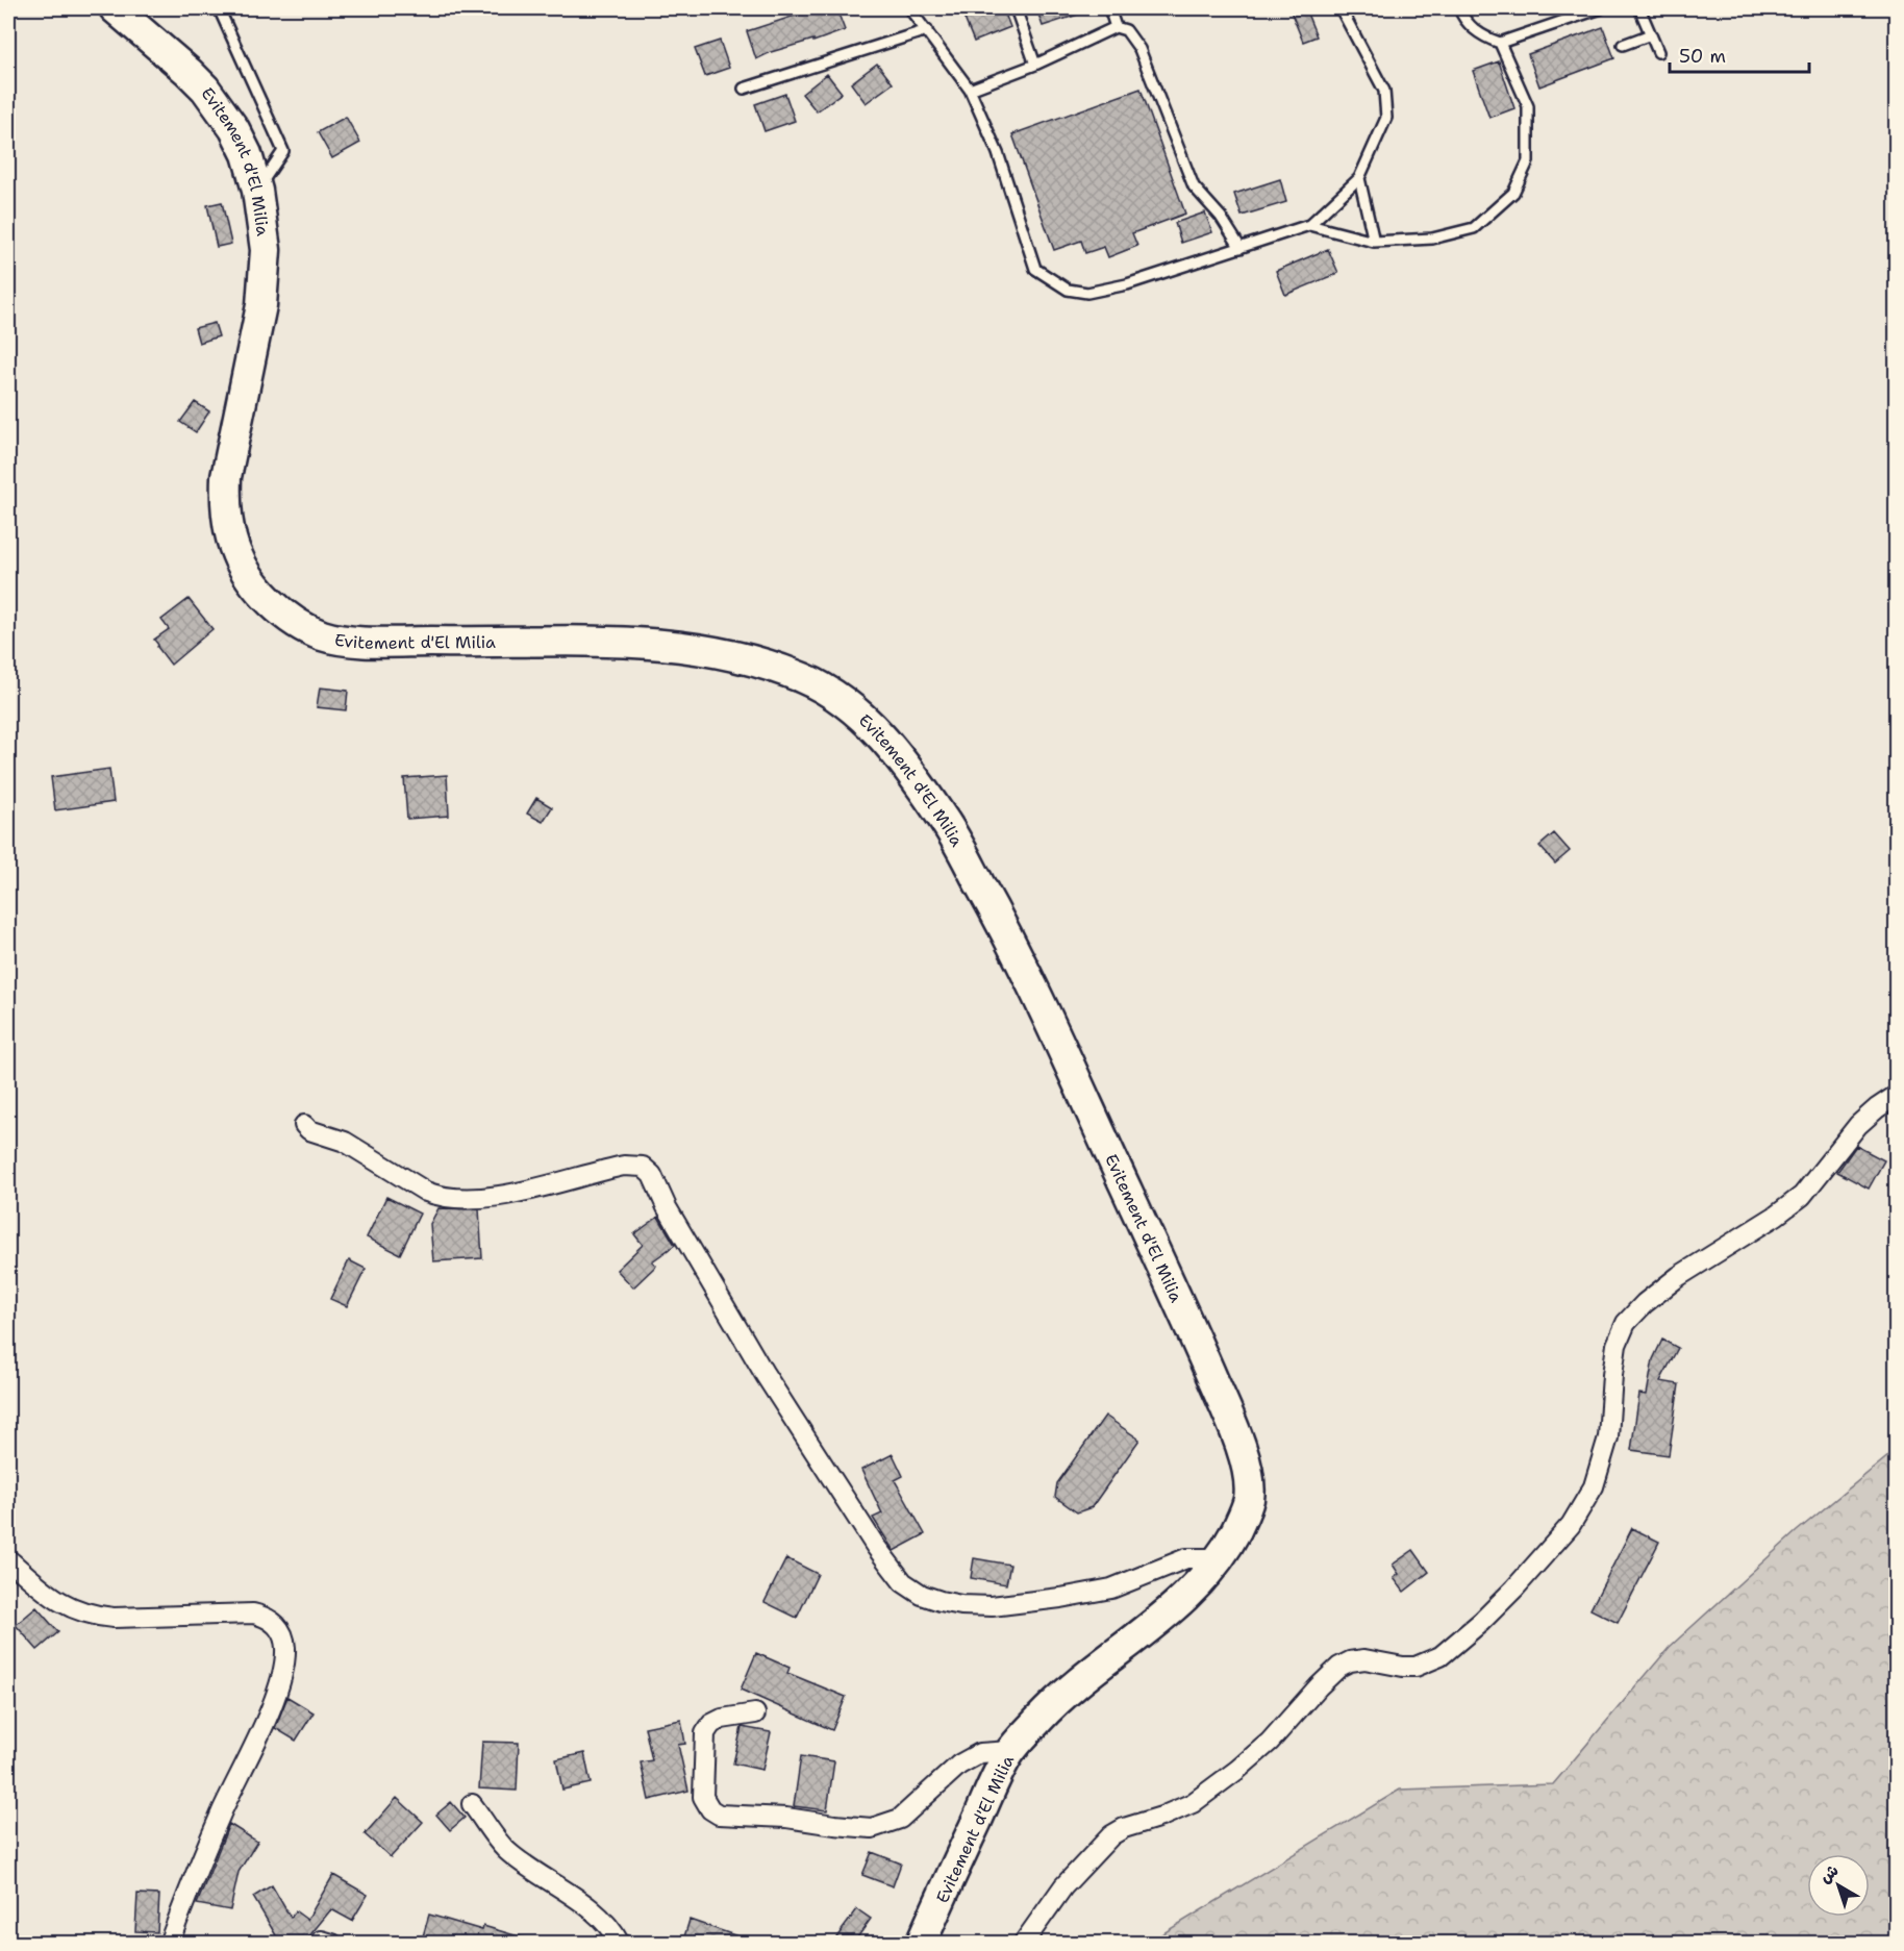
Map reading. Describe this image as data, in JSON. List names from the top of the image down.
{
  "streets": {
    "main road": ["Evitement d'El Milia"]
  },
  "scale_bar": "50 m",
  "north": "top left"
}
